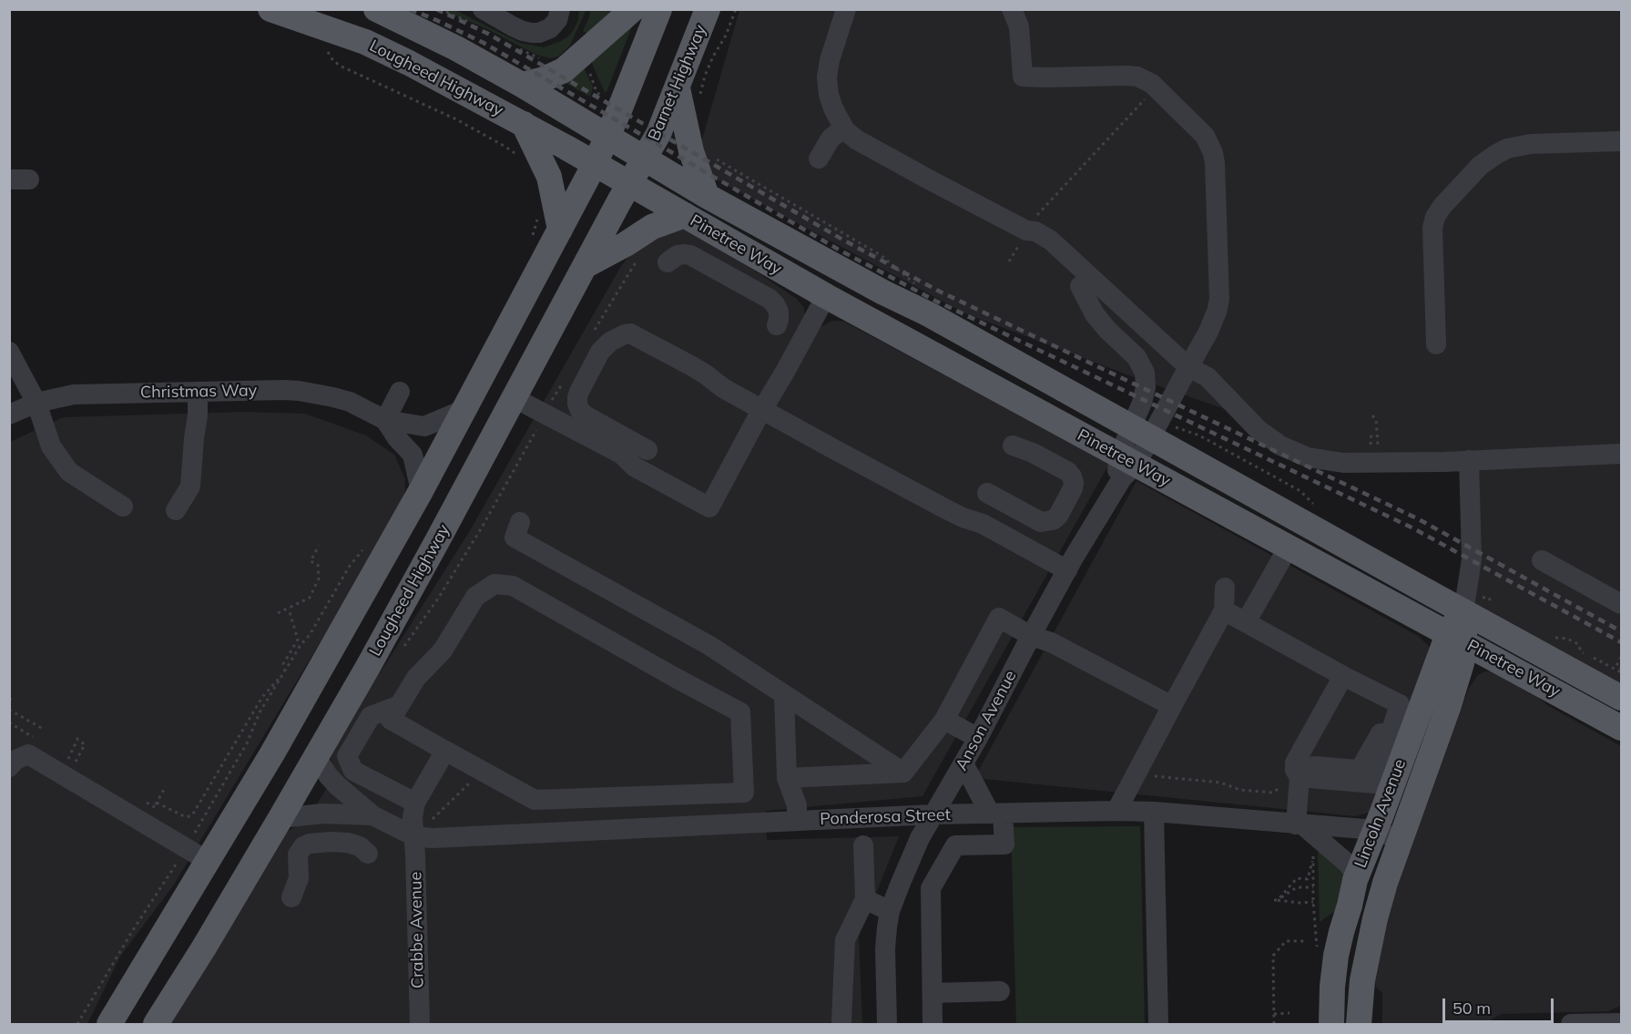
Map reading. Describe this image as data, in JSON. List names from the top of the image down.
{
  "streets": {
    "main road": [
      "Lougheed Highway",
      "Barnet Highway",
      "Pinetree Way",
      "Lincoln Avenue"
    ],
    "street": [
      "Christmas Way",
      "Anson Avenue",
      "Ponderosa Street",
      "Crabbe Avenue"
    ]
  },
  "crossings": [
    ["Lougheed Highway", "Barnet Highway"],
    ["Lougheed Highway", "Pinetree Way"],
    ["Lougheed Highway", "Ponderosa Street"],
    ["Barnet Highway", "Pinetree Way"],
    ["Pinetree Way", "Anson Avenue"],
    ["Pinetree Way", "Lincoln Avenue"],
    ["Anson Avenue", "Ponderosa Street"],
    ["Lincoln Avenue", "Ponderosa Street"],
    ["Ponderosa Street", "Crabbe Avenue"]
  ],
  "scale_bar": "50 m"
}
